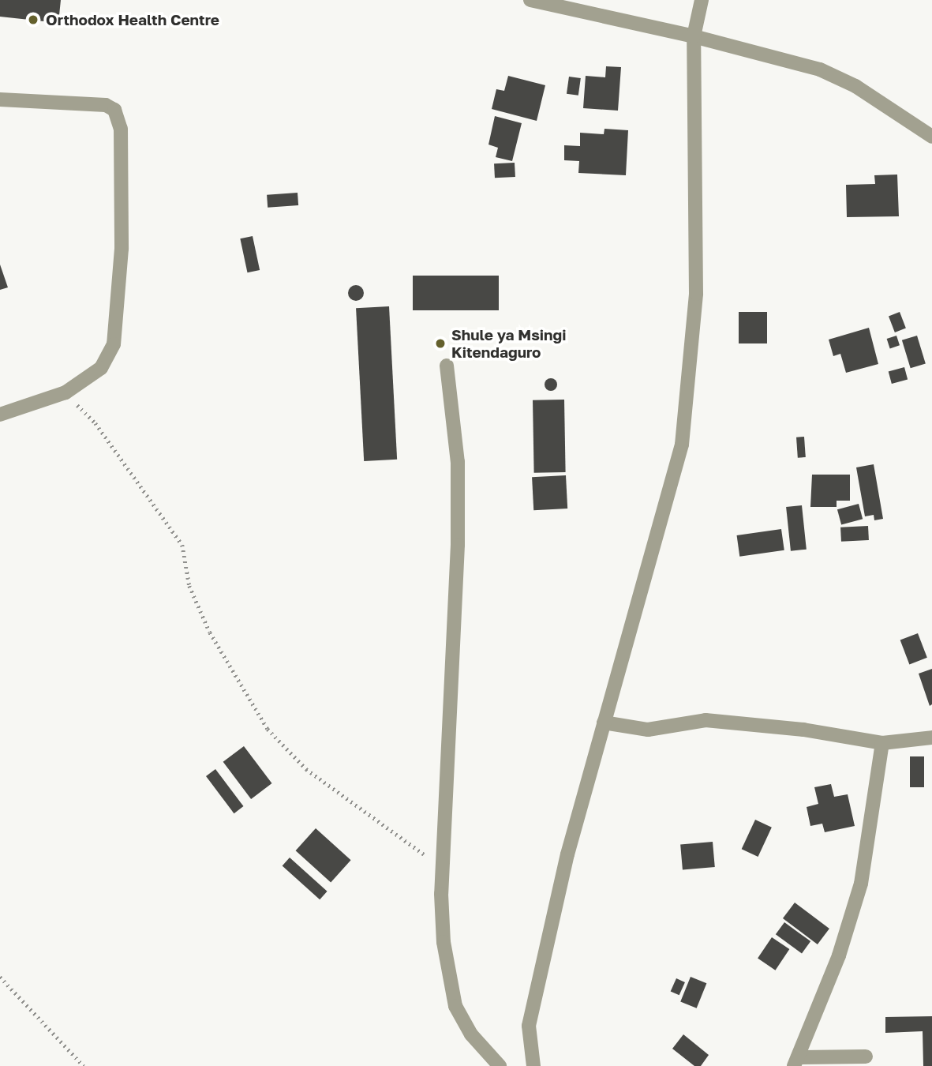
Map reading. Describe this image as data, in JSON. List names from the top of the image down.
{
  "places": ["Orthodox Health Centre", "Shule ya Msingi Kitendaguro"]
}
